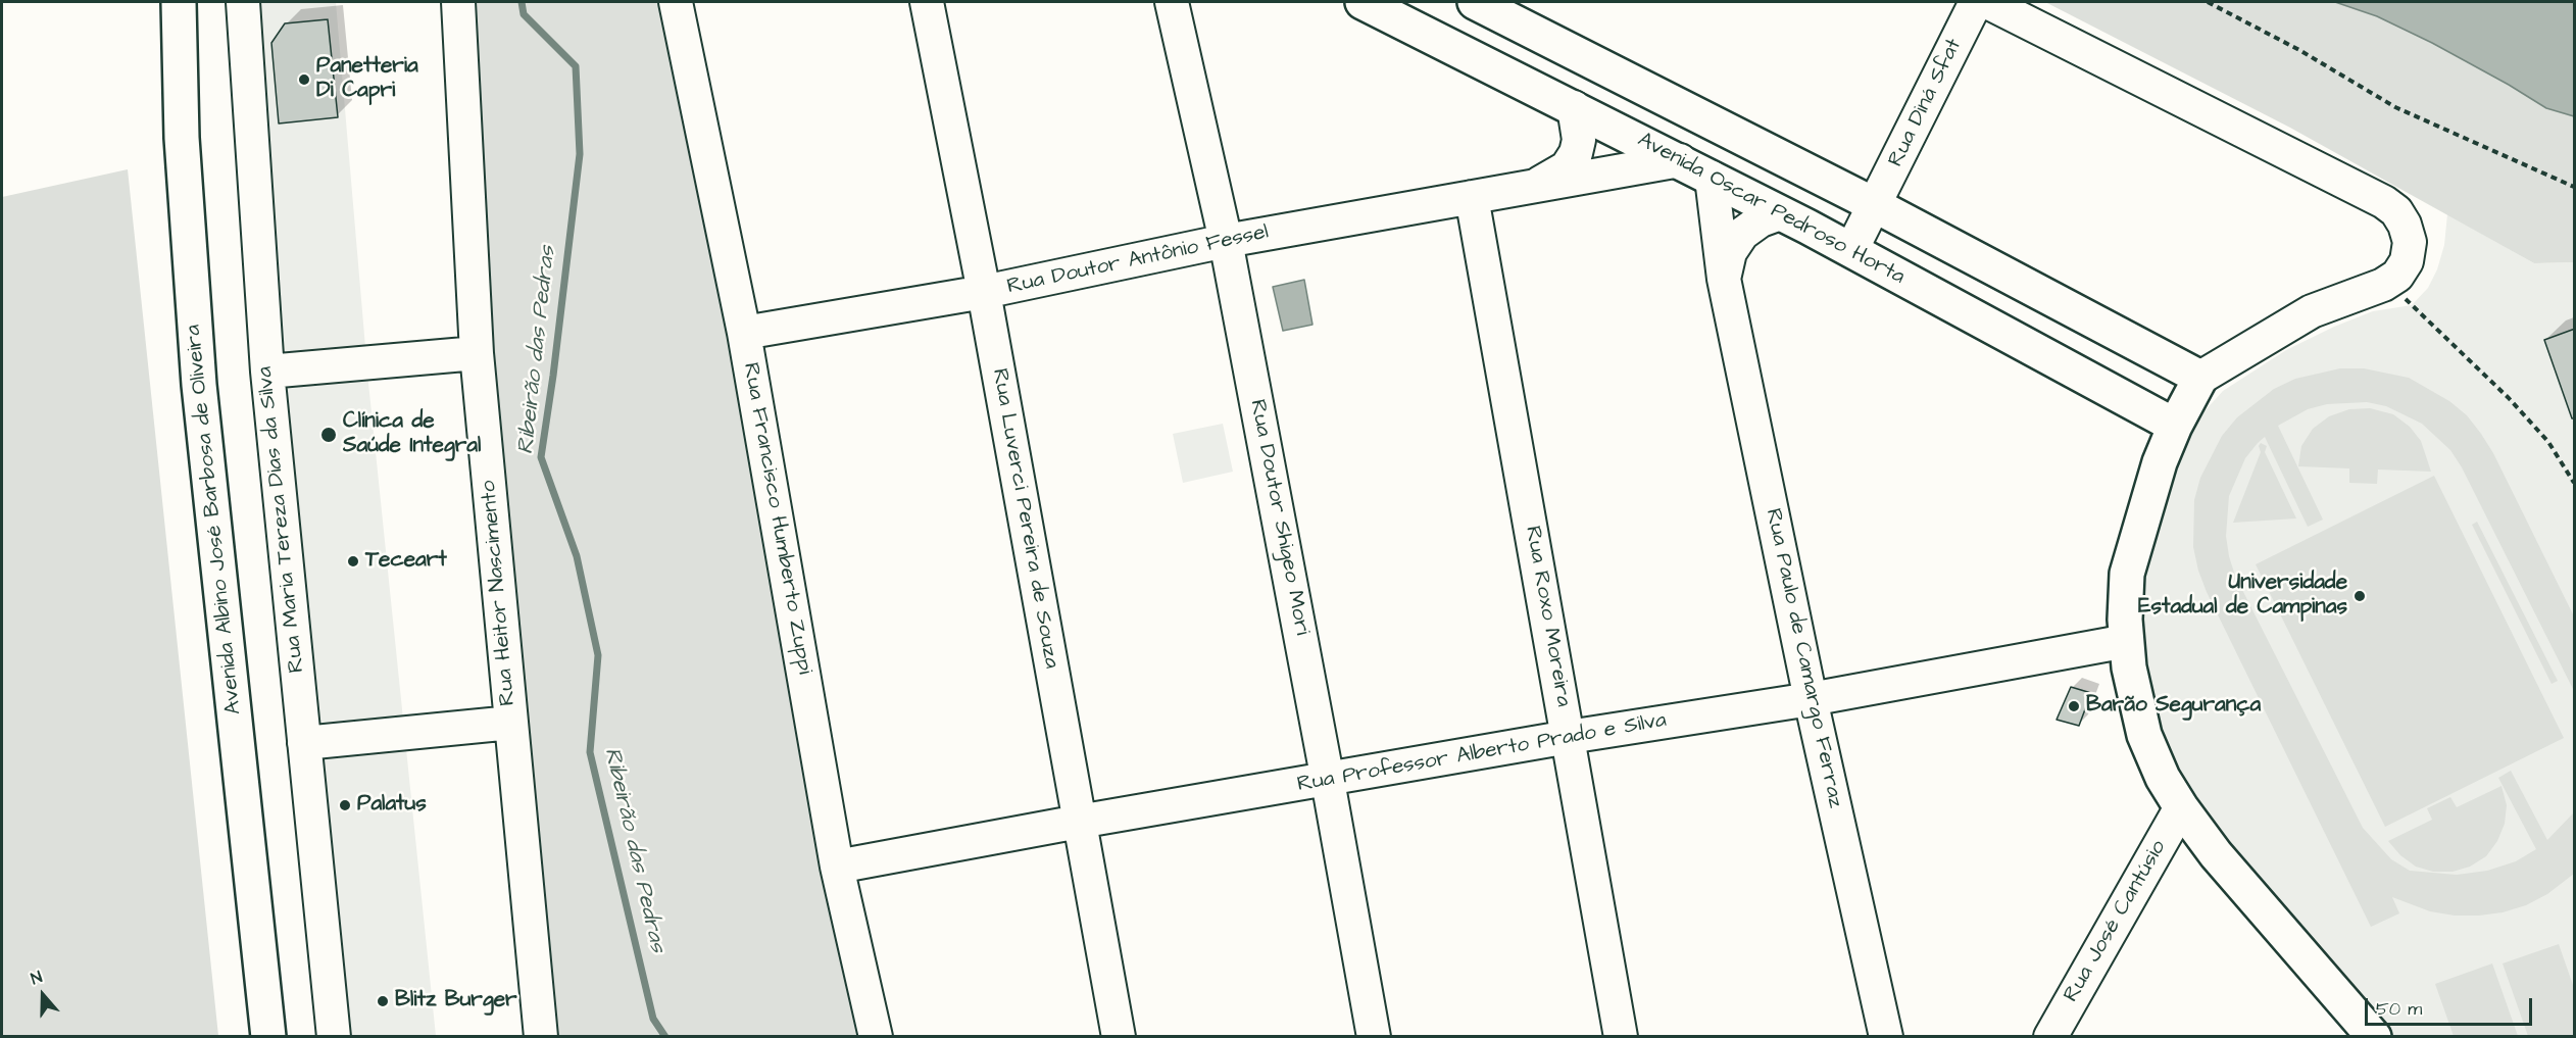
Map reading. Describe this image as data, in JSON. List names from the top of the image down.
{
  "streets": {
    "main road": ["Avenida Oscar Pedroso Horta", "Avenida Albino José Barbosa de Oliveira"],
    "street": [
      "Rua Diná Sfat",
      "Rua Doutor Antônio Fessel",
      "Rua Doutor Shigeo Mori",
      "Rua Francisco Humberto Zuppi",
      "Rua Luverci Pereira de Souza",
      "Rua Maria Tereza Dias da Silva",
      "Rua Heitor Nascimento",
      "Rua Roxo Moreira",
      "Rua Paulo de Camargo Ferraz",
      "Rua Professor Alberto Prado e Silva",
      "Rua José Cantúsio"
    ]
  },
  "crossings": [
    ["Rua Diná Sfat", "Avenida Oscar Pedroso Horta"],
    ["Avenida Oscar Pedroso Horta", "Rua Doutor Antônio Fessel"],
    ["Avenida Oscar Pedroso Horta", "Rua Paulo de Camargo Ferraz"],
    ["Rua Doutor Antônio Fessel", "Rua Doutor Shigeo Mori"],
    ["Rua Doutor Antônio Fessel", "Rua Francisco Humberto Zuppi"],
    ["Rua Doutor Antônio Fessel", "Rua Luverci Pereira de Souza"],
    ["Rua Doutor Antônio Fessel", "Rua Roxo Moreira"],
    ["Rua Doutor Shigeo Mori", "Rua Professor Alberto Prado e Silva"],
    ["Rua Francisco Humberto Zuppi", "Rua Professor Alberto Prado e Silva"],
    ["Rua Luverci Pereira de Souza", "Rua Professor Alberto Prado e Silva"],
    ["Rua Roxo Moreira", "Rua Professor Alberto Prado e Silva"],
    ["Rua Paulo de Camargo Ferraz", "Rua Professor Alberto Prado e Silva"]
  ],
  "water": ["Ribeirão das Pedras"],
  "places": [
    "Panetteria Di Capri",
    "Clínica de Saúde Integral",
    "Teceart",
    "Universidade Estadual de Campinas",
    "Barão Segurança",
    "Palatus",
    "Blitz Burger"
  ],
  "scale_bar": "50 m",
  "north": "top"
}
